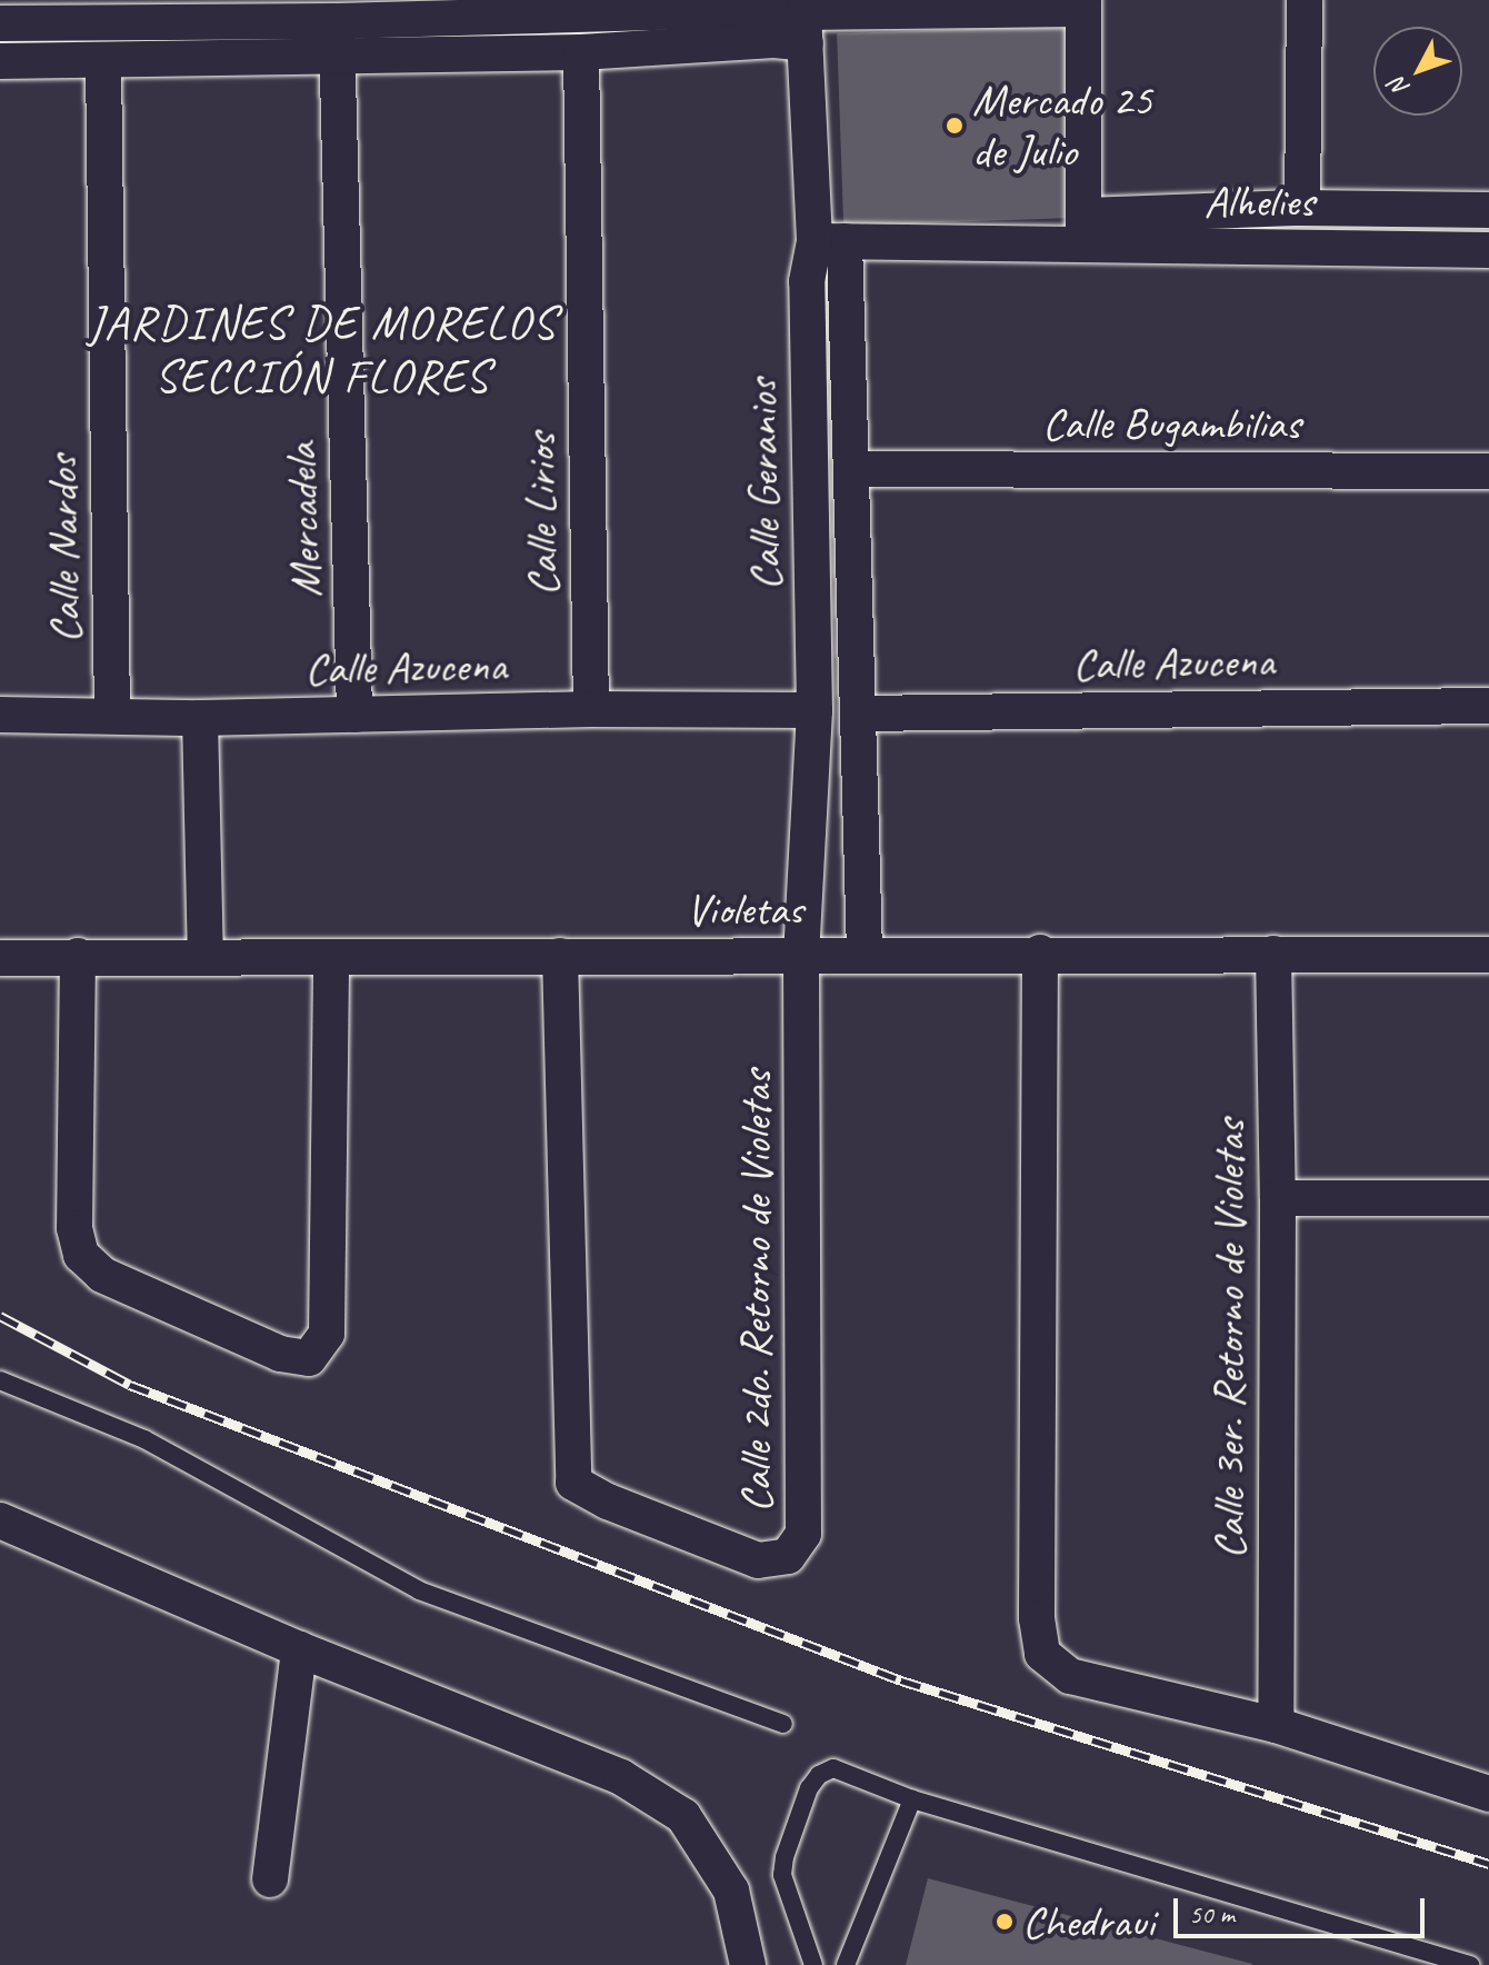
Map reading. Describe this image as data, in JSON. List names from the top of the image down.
{
  "streets": {
    "street": [
      "Alhelies",
      "Calle Bugambilias",
      "Calle Geranios",
      "Calle Lirios",
      "Mercadela",
      "Calle Nardos",
      "Calle Azucena",
      "Violetas",
      "Calle 2do. Retorno de Violetas",
      "Calle 3er. Retorno de Violetas"
    ]
  },
  "crossings": [
    ["Alhelies", "Calle Geranios"],
    ["Calle Bugambilias", "Calle Geranios"],
    ["Calle Geranios", "Calle Azucena"],
    ["Calle Geranios", "Violetas"],
    ["Calle Geranios", "Calle 2do. Retorno de Violetas"],
    ["Calle Lirios", "Calle Azucena"],
    ["Mercadela", "Calle Azucena"],
    ["Calle Nardos", "Calle Azucena"],
    ["Violetas", "Calle 2do. Retorno de Violetas"],
    ["Violetas", "Calle 3er. Retorno de Violetas"]
  ],
  "districts": ["JARDINES DE MORELOS SECCIÓN FLORES"],
  "places": ["Mercado 25 de Julio", "Chedraui"],
  "scale_bar": "50 m",
  "north": "bottom left"
}
